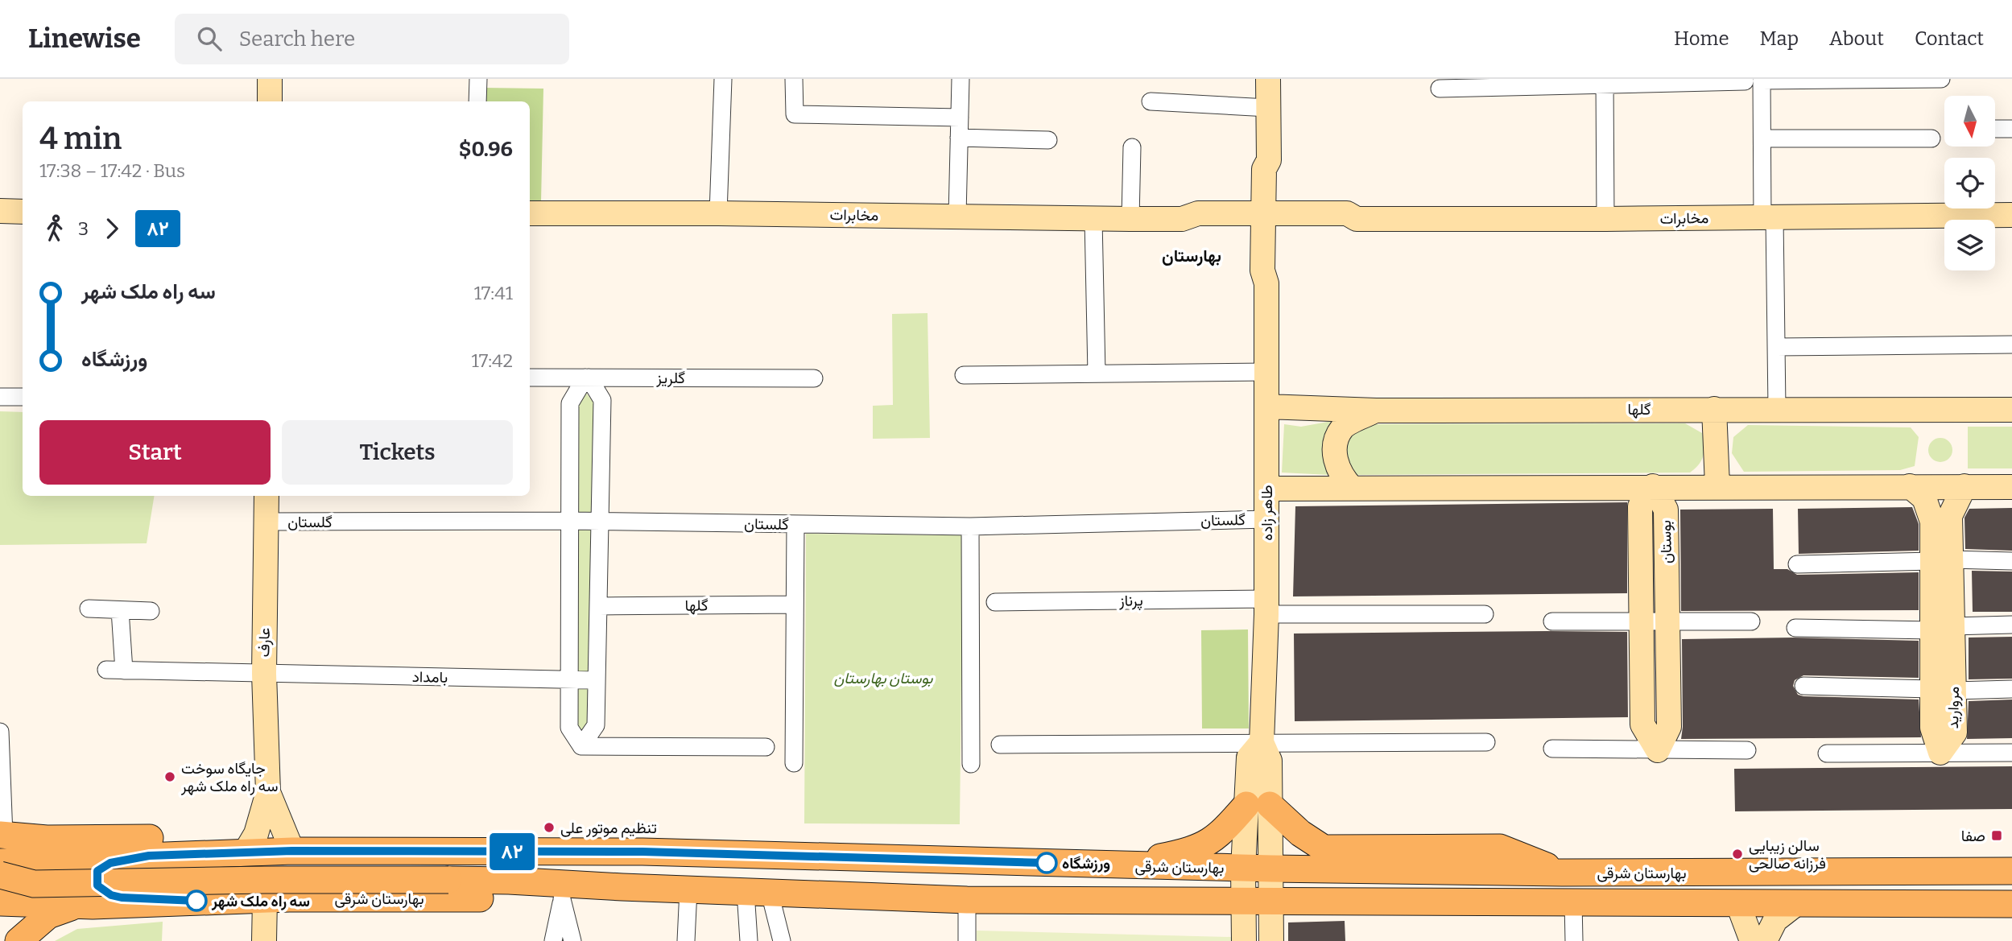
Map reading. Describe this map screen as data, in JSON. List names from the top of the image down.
{
  "streets": {
    "main road": ["بهارستان شرقی"],
    "street": [
      "مخابرات",
      "گلریز",
      "گلها",
      "طاهر زاده",
      "گلستان",
      "بوستان",
      "پرناز",
      "عارف",
      "بامداد",
      "مروارید"
    ]
  },
  "crossings": [
    ["مخابرات", "طاهر زاده"],
    ["گلها", "طاهر زاده"],
    ["طاهر زاده", "گلستان"],
    ["طاهر زاده", "پرناز"],
    ["طاهر زاده", "بهارستان شرقی"],
    ["گلستان", "عارف"],
    ["عارف", "بامداد"]
  ],
  "districts": ["بهارستان"],
  "parks": ["بوستان بهارستان"],
  "places": {
    "other": [
      "جایگاه سوخت سه راه ملک شهر",
      "تنظیم موتور علی",
      "سالن زیبایی فرزانه صالحی",
      "ورزشگاه",
      "سه راه ملک شهر"
    ],
    "transit": ["صفا"]
  },
  "lines": ["bus line ۸۲"],
  "north": "bottom",
  "page": {
    "header": "Linewise",
    "search": "Search here",
    "nav": [
      "Home",
      "Map",
      "About",
      "Contact"
    ],
    "on_map": "۸۲",
    "heading": ["4 min", "17:38 – 17:42 · Bus", "$0.96"],
    "legs": ["3", "۸۲"],
    "list": [
      {
        "name": "سه راه ملک شهر",
        "value": "17:41"
      },
      {
        "name": "ورزشگاه",
        "value": "17:42"
      }
    ],
    "buttons": ["Start", "Tickets"]
  }
}
